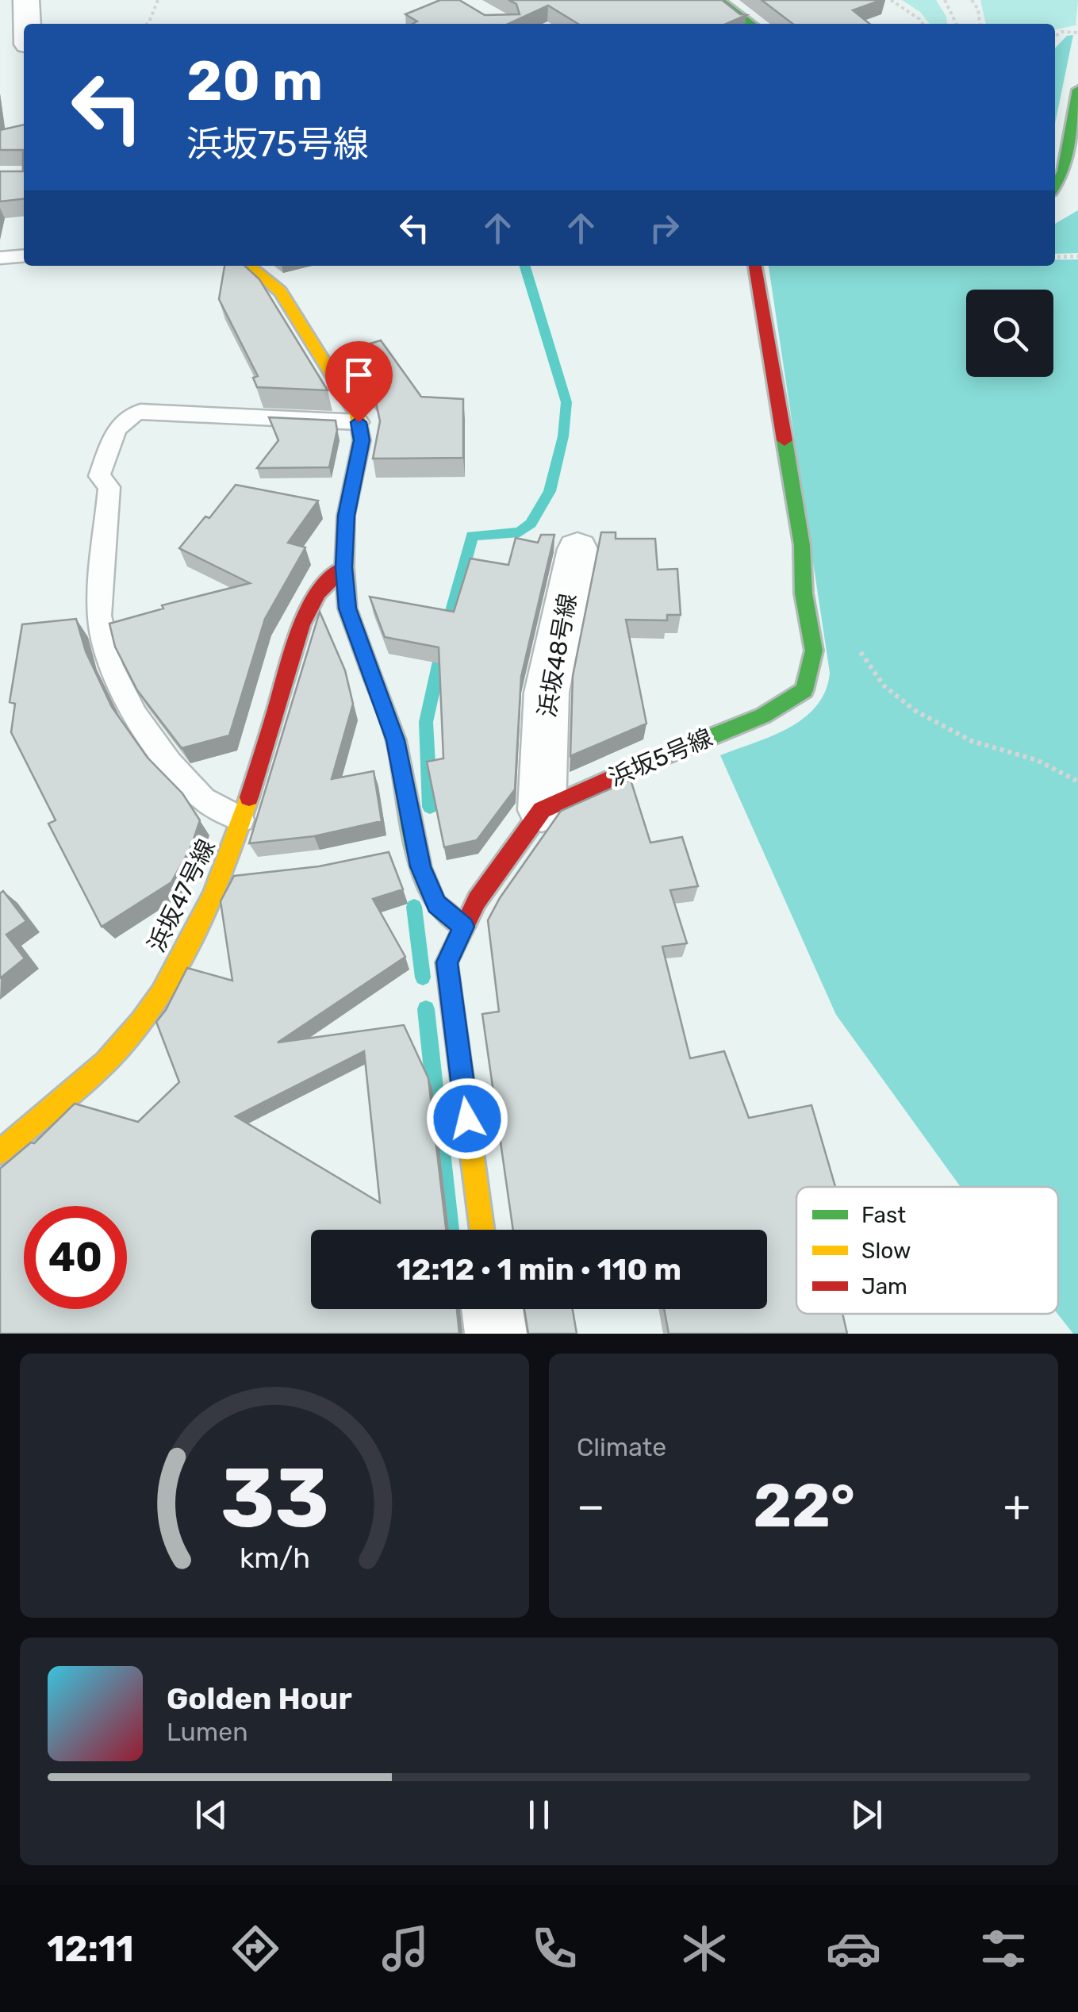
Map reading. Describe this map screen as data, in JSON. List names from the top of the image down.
{
  "streets": {
    "street": ["浜坂48号線", "浜坂5号線", "浜坂47号線"]
  },
  "crossings": [
    ["浜坂48号線", "浜坂5号線"]
  ],
  "legend": ["Fast", "Slow", "Jam"],
  "page": {
    "turn": ["20 m", "浜坂75号線"],
    "limit": "40",
    "trip": "12:12 · 1 min · 110 m",
    "tile": "Climate",
    "heat": ["−", "22°", "+"],
    "song": ["Golden Hour", "Lumen"],
    "tabs": "12:11",
    "gauge": ["33", "km/h"]
  }
}
